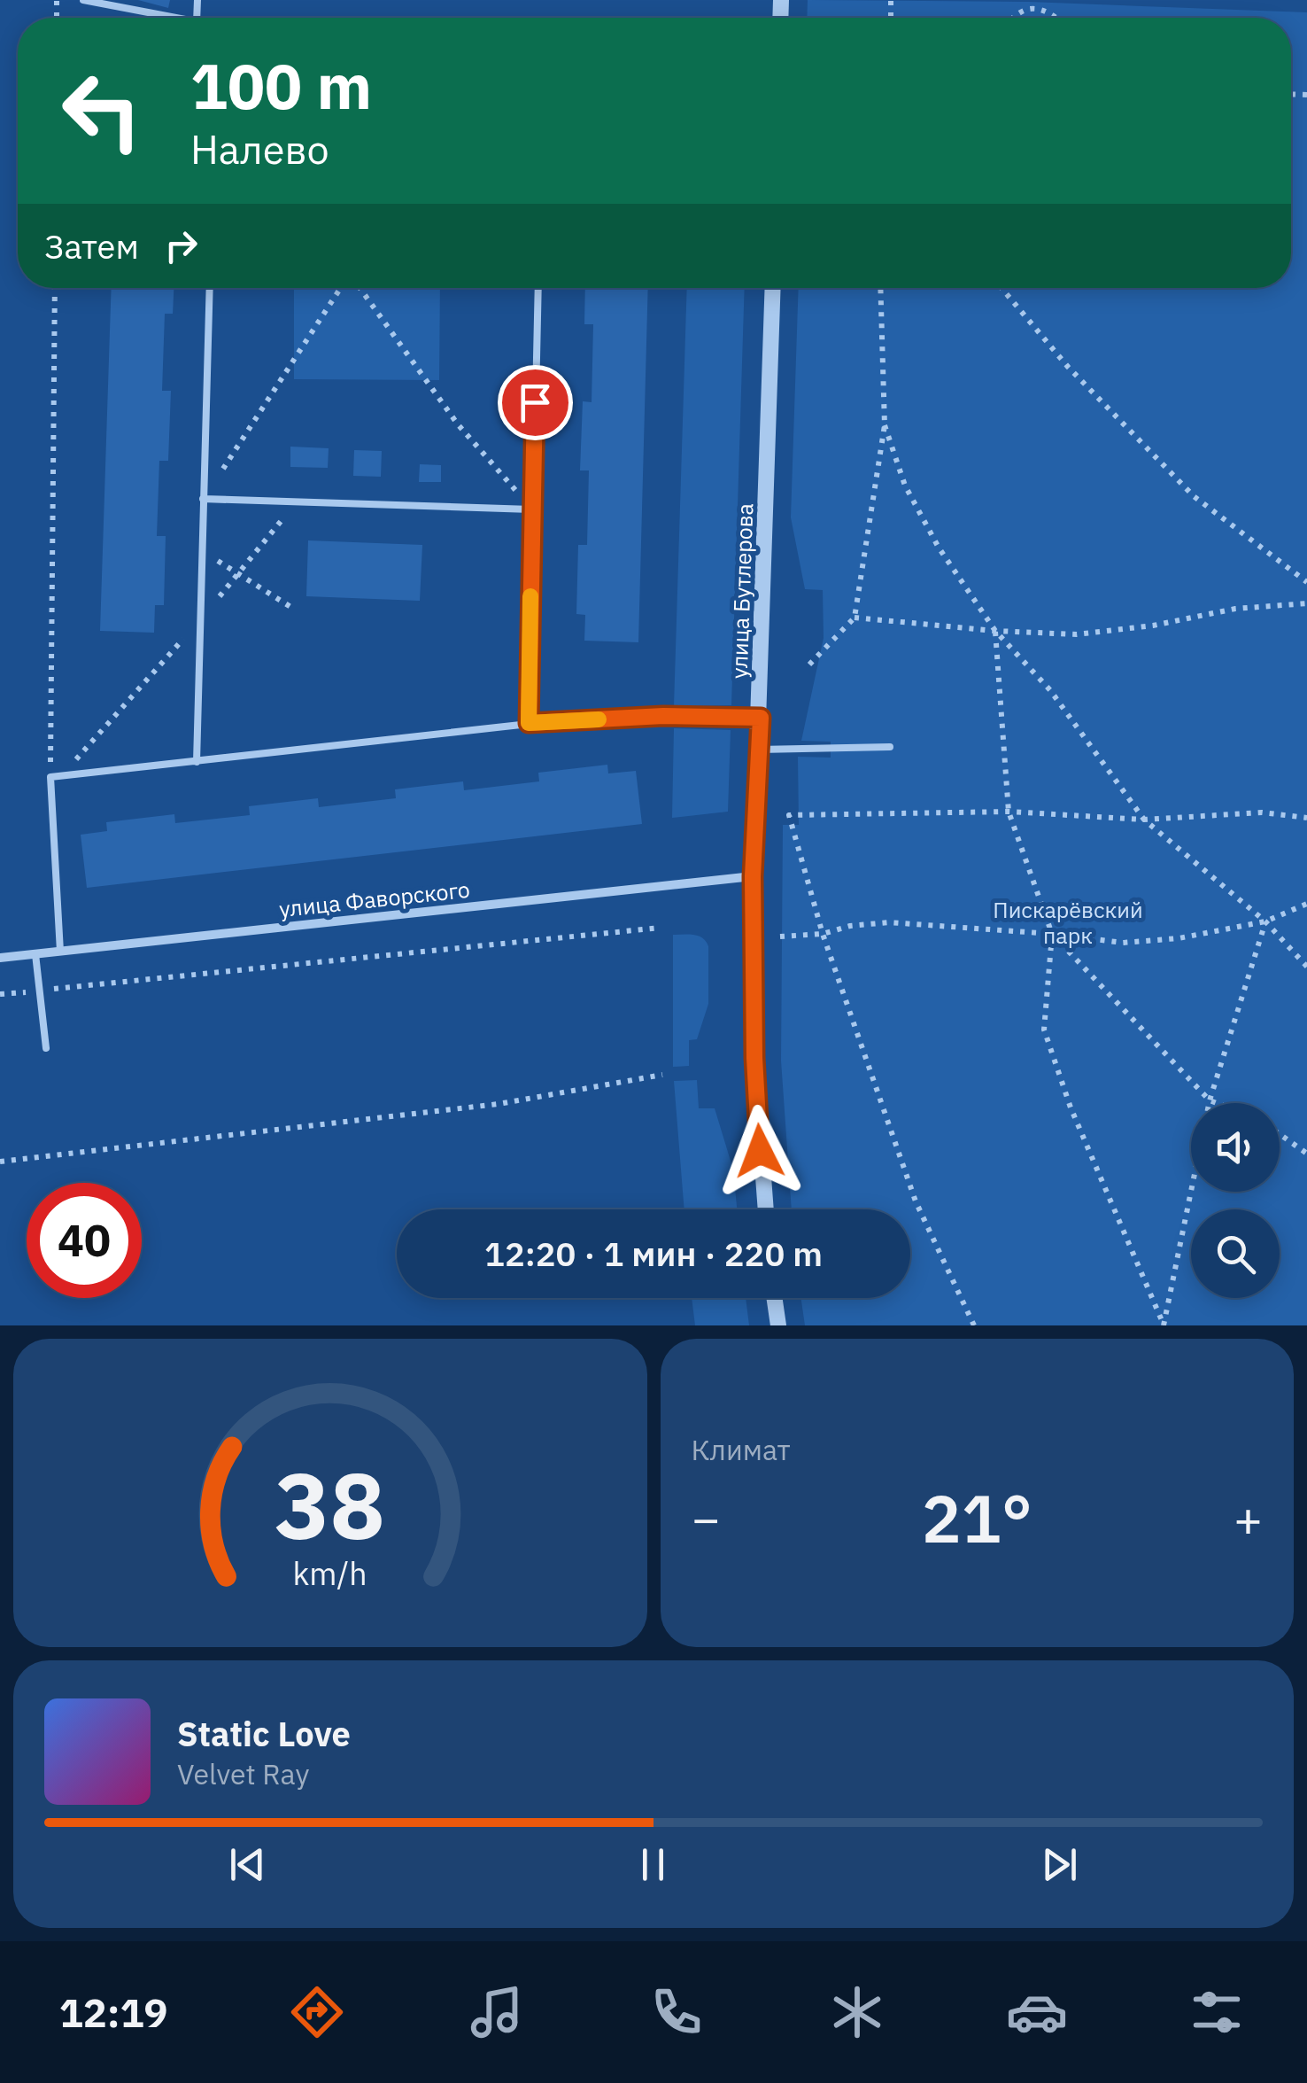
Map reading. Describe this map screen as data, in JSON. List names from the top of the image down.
{
  "streets": {
    "street": ["улица Бутлерова", "улица Фаворского"]
  },
  "crossings": [
    ["улица Бутлерова", "улица Фаворского"]
  ],
  "parks": ["Пискарёвский парк"],
  "page": {
    "turn": ["100 m", "Налево"],
    "then": "Затем",
    "limit": "40",
    "trip": "12:20 · 1 мин · 220 m",
    "tile": "Климат",
    "heat": ["−", "21°", "+"],
    "song": ["Static Love", "Velvet Ray"],
    "tabs": "12:19",
    "gauge": ["38", "km/h"]
  }
}
